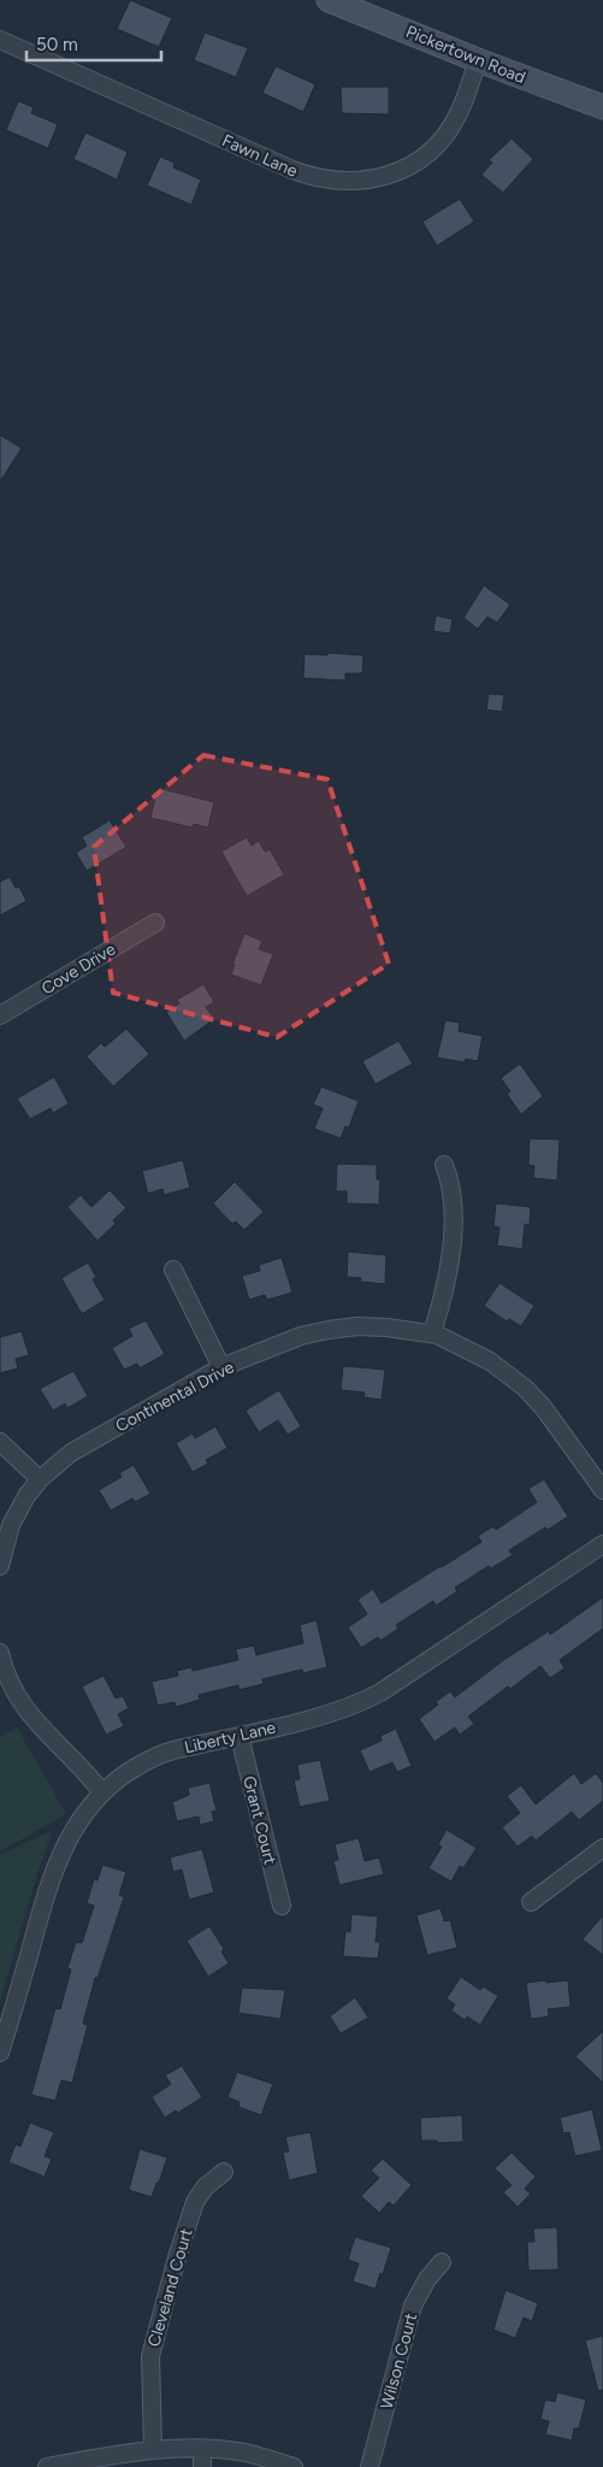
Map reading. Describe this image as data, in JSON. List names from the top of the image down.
{
  "streets": {
    "street": [
      "Pickertown Road",
      "Fawn Lane",
      "Cove Drive",
      "Continental Drive",
      "Liberty Lane",
      "Grant Court",
      "Cleveland Court",
      "Wilson Court"
    ]
  },
  "crossings": [
    ["Pickertown Road", "Fawn Lane"],
    ["Liberty Lane", "Grant Court"]
  ],
  "scale_bar": "50 m"
}
